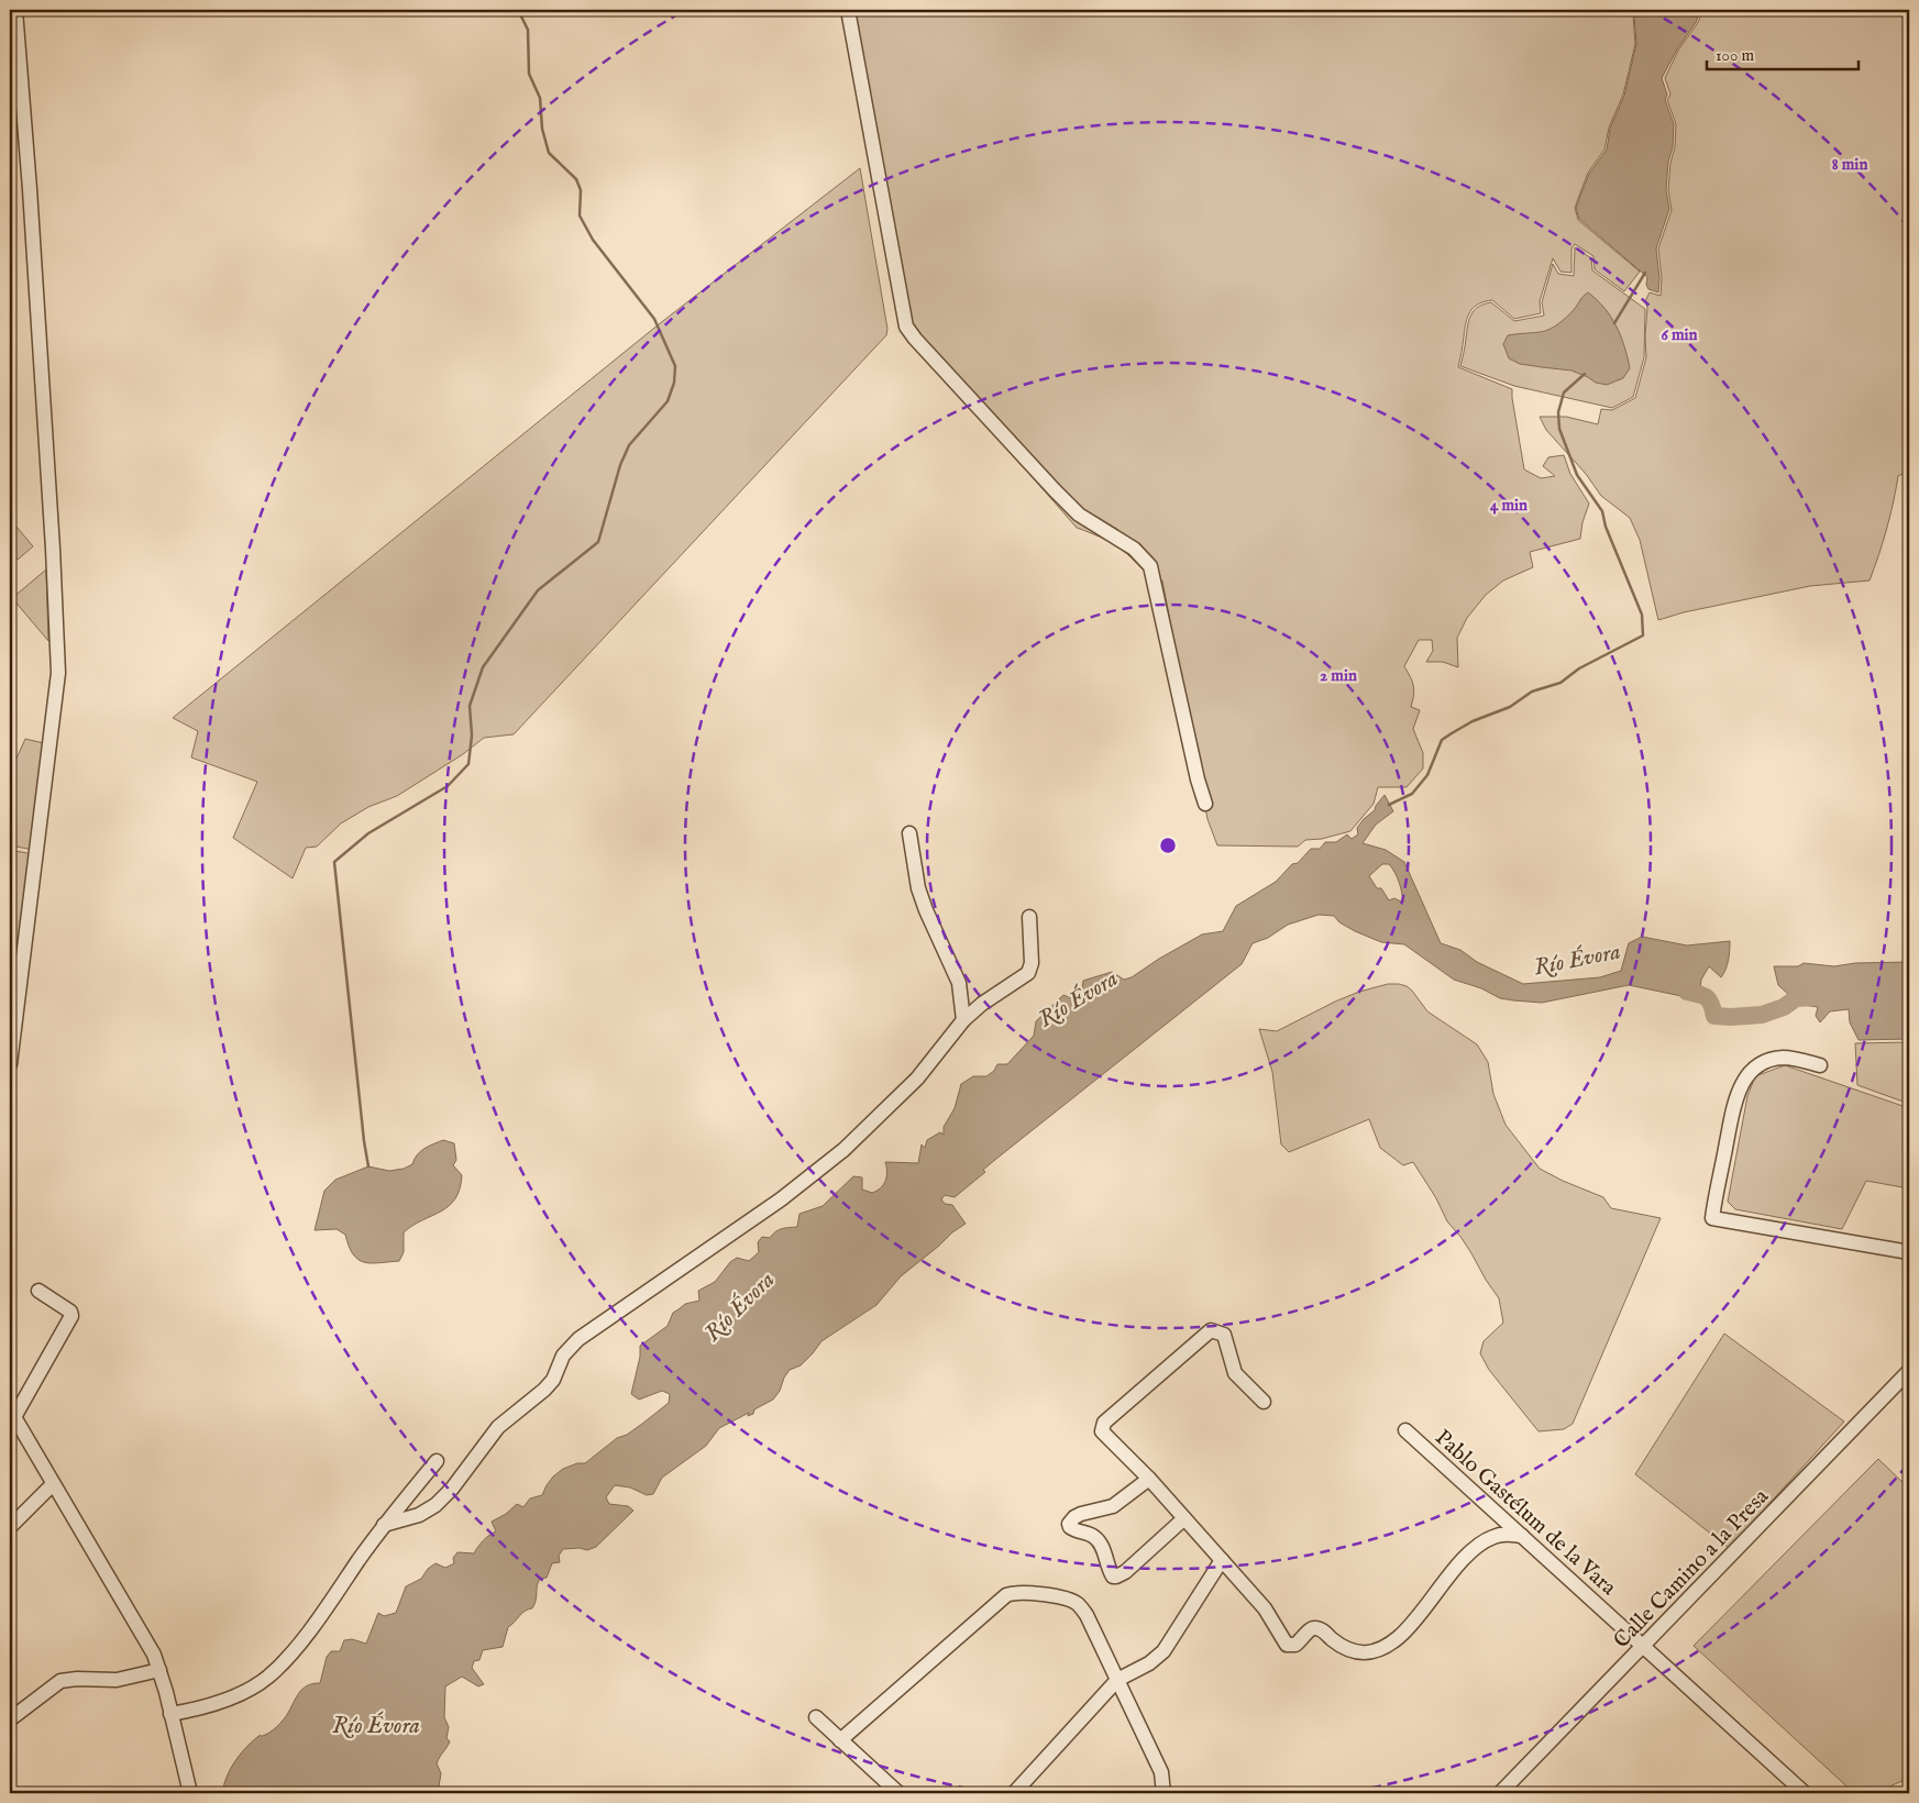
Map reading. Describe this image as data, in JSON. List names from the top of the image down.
{
  "streets": {
    "street": ["Pablo Gastélum de la Vara", "Calle Camino a la Presa"]
  },
  "crossings": [
    ["Pablo Gastélum de la Vara", "Calle Camino a la Presa"]
  ],
  "water": ["Río Évora"],
  "scale_bar": "100 m",
  "rings": [
    "8 min",
    "6 min",
    "4 min",
    "2 min"
  ]
}
